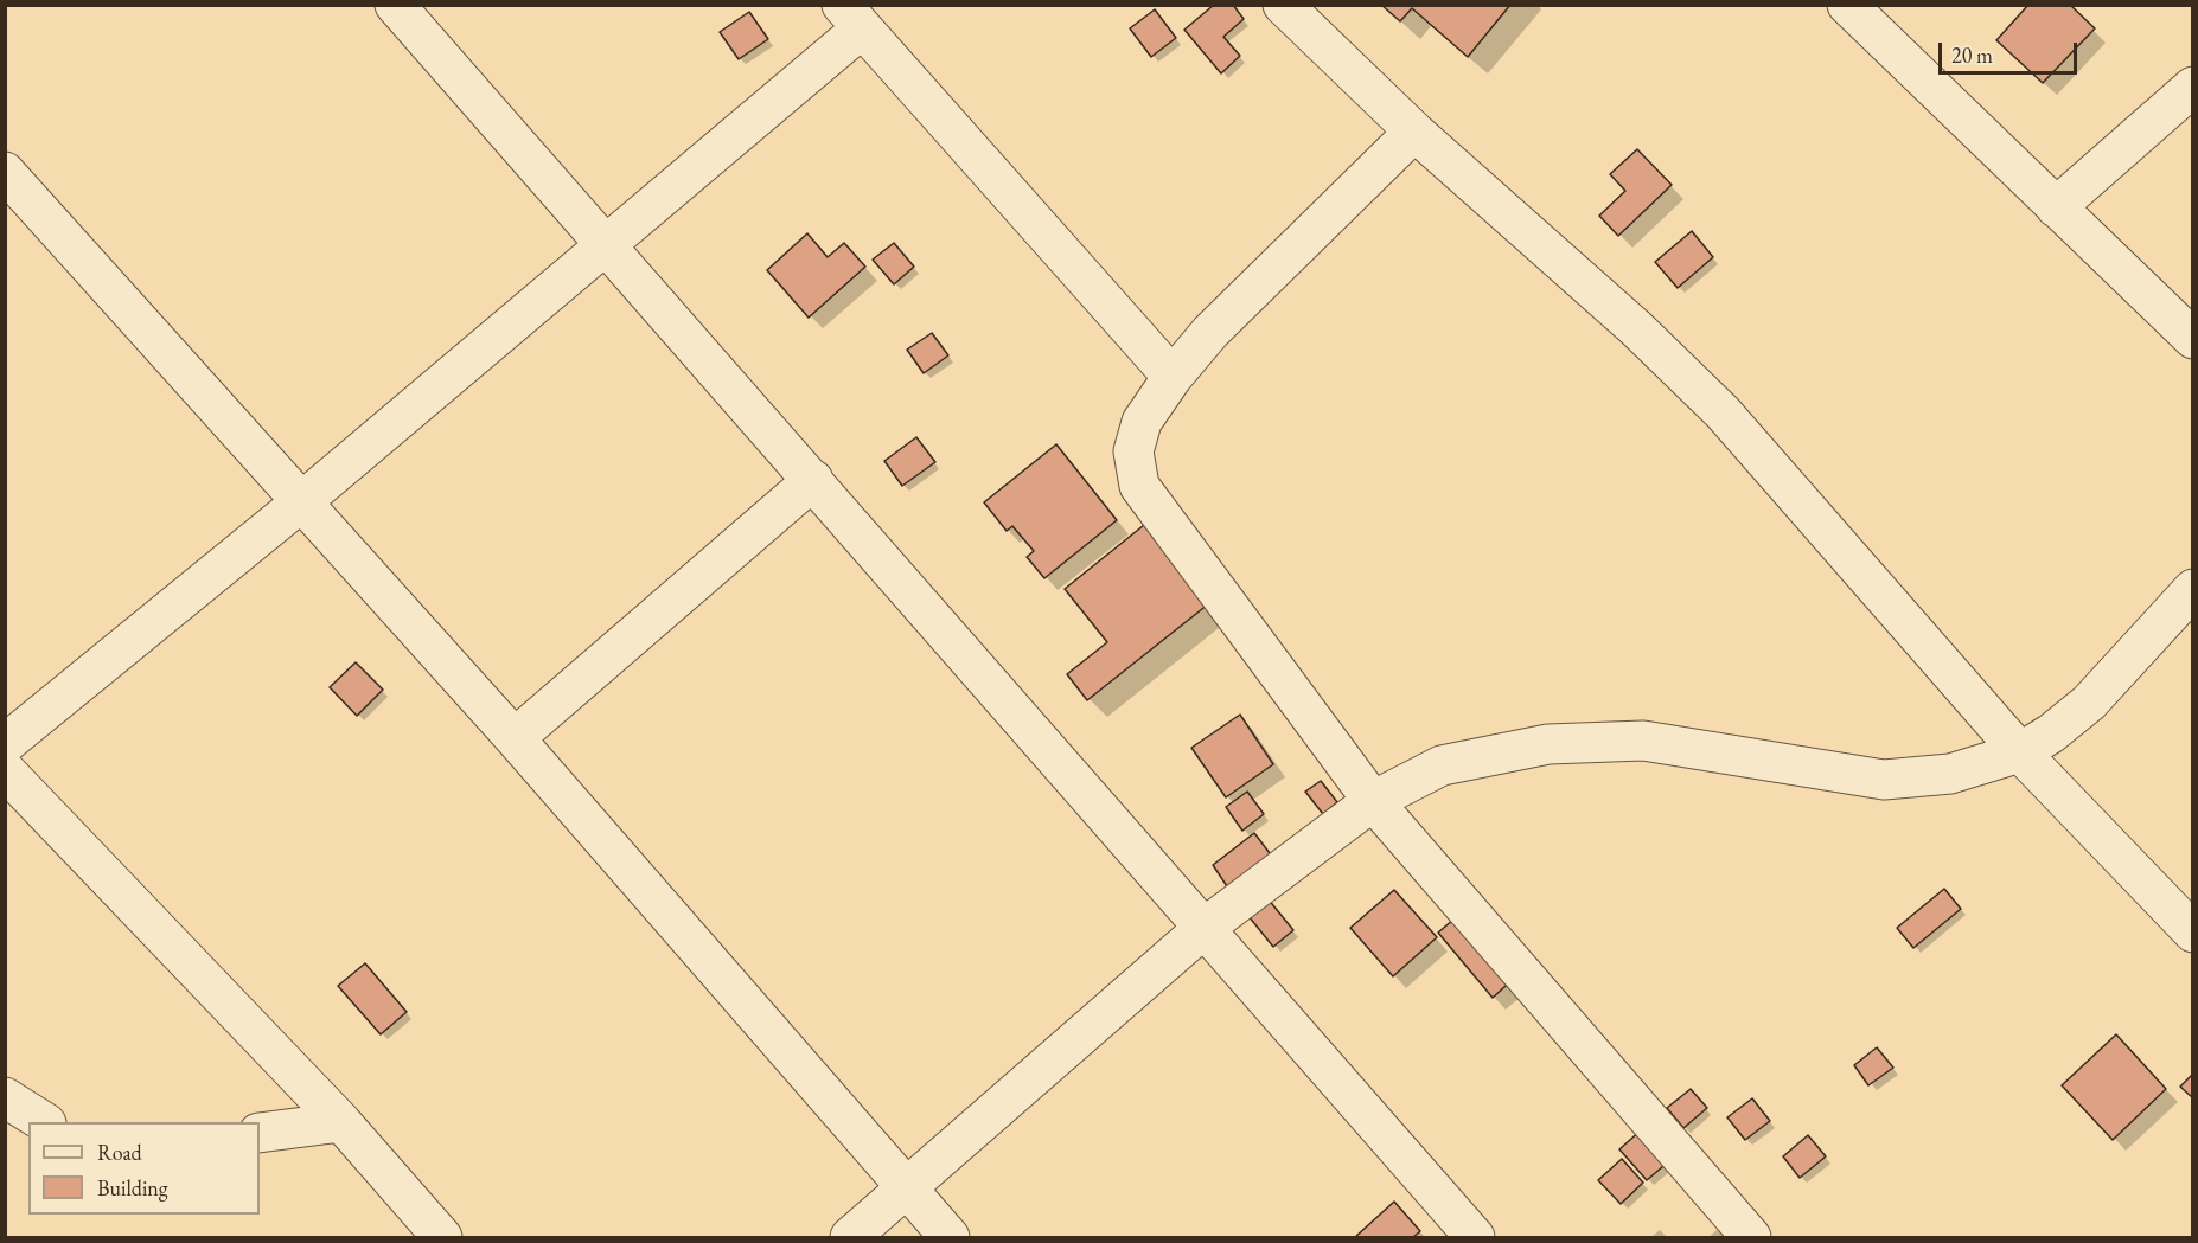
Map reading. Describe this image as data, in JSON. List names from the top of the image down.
{
  "legend": ["Road", "Building"],
  "scale_bar": "20 m"
}
